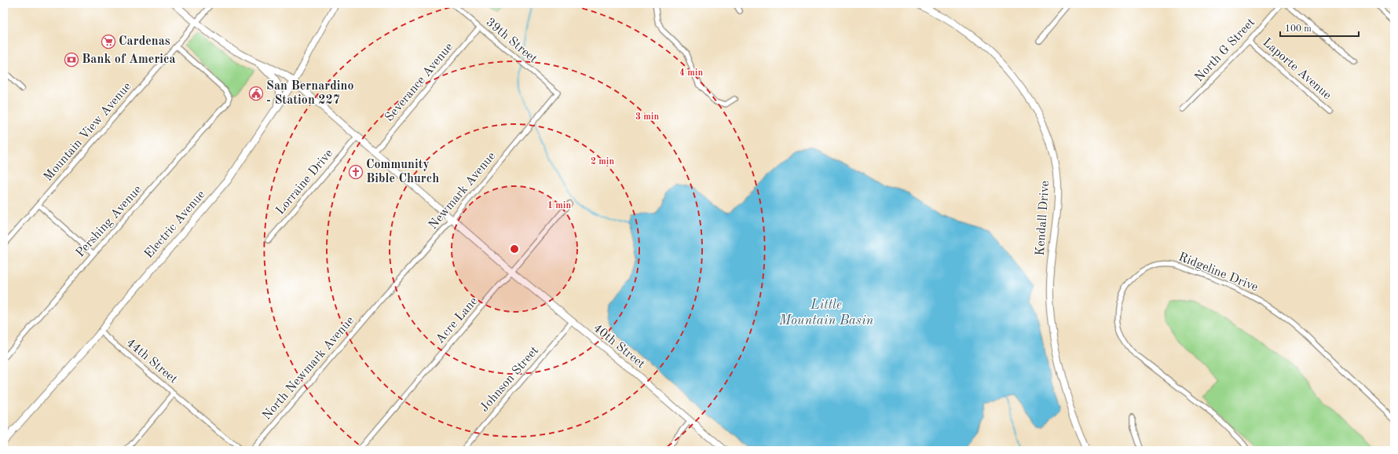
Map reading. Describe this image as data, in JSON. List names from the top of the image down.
{
  "streets": {
    "main road": ["Kendall Drive", "Electric Avenue", "40th Street"],
    "street": [
      "39th Street",
      "North G Street",
      "Laporte Avenue",
      "Severance Avenue",
      "Mountain View Avenue",
      "Lorraine Drive",
      "Newmark Avenue",
      "Pershing Avenue",
      "Ridgeline Drive",
      "Acre Lane",
      "44th Street",
      "North Newmark Avenue",
      "Johnson Street"
    ]
  },
  "crossings": [
    ["39th Street", "Severance Avenue"],
    ["39th Street", "Newmark Avenue"],
    ["North G Street", "Laporte Avenue"],
    ["Severance Avenue", "40th Street"],
    ["Mountain View Avenue", "Pershing Avenue"],
    ["Mountain View Avenue", "40th Street"],
    ["Lorraine Drive", "40th Street"],
    ["Newmark Avenue", "40th Street"],
    ["Newmark Avenue", "North Newmark Avenue"],
    ["Electric Avenue", "40th Street"],
    ["Electric Avenue", "44th Street"],
    ["Acre Lane", "40th Street"],
    ["40th Street", "Johnson Street"]
  ],
  "water": ["Little Mountain Basin"],
  "places": {
    "supermarket": ["Cardenas"],
    "bank": ["Bank of America"],
    "public building": ["San Bernardino - Station 227"],
    "church": ["Community Bible Church"]
  },
  "scale_bar": "100 m",
  "rings": [
    "4 min",
    "3 min",
    "2 min",
    "1 min"
  ]
}
